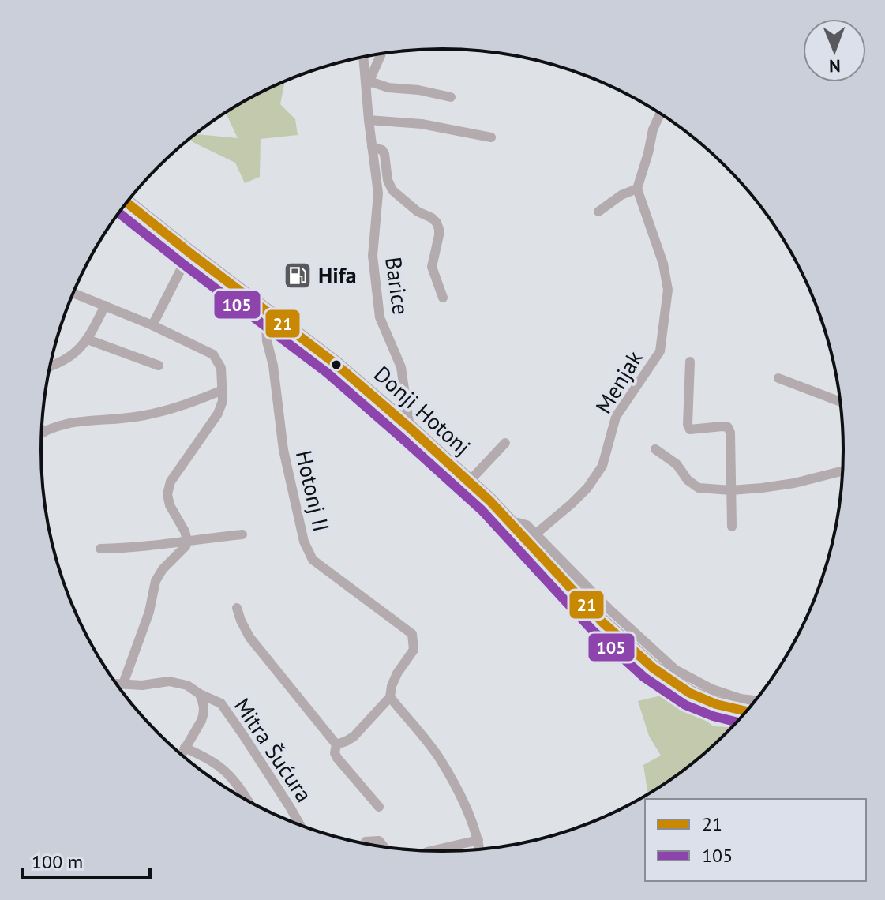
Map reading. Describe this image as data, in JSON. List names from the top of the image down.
{
  "streets": {
    "main road": ["Donji Hotonj"],
    "street": [
      "Barice",
      "Menjak",
      "Hotonj II",
      "Mitra Šućura"
    ]
  },
  "crossings": [
    ["Barice", "Donji Hotonj"],
    ["Donji Hotonj", "Hotonj II"]
  ],
  "places": {
    "fuel station": ["Hifa"]
  },
  "lines": ["transit line 21", "transit line 105"],
  "legend": ["21", "105"],
  "scale_bar": "100 m",
  "north": "bottom"
}
